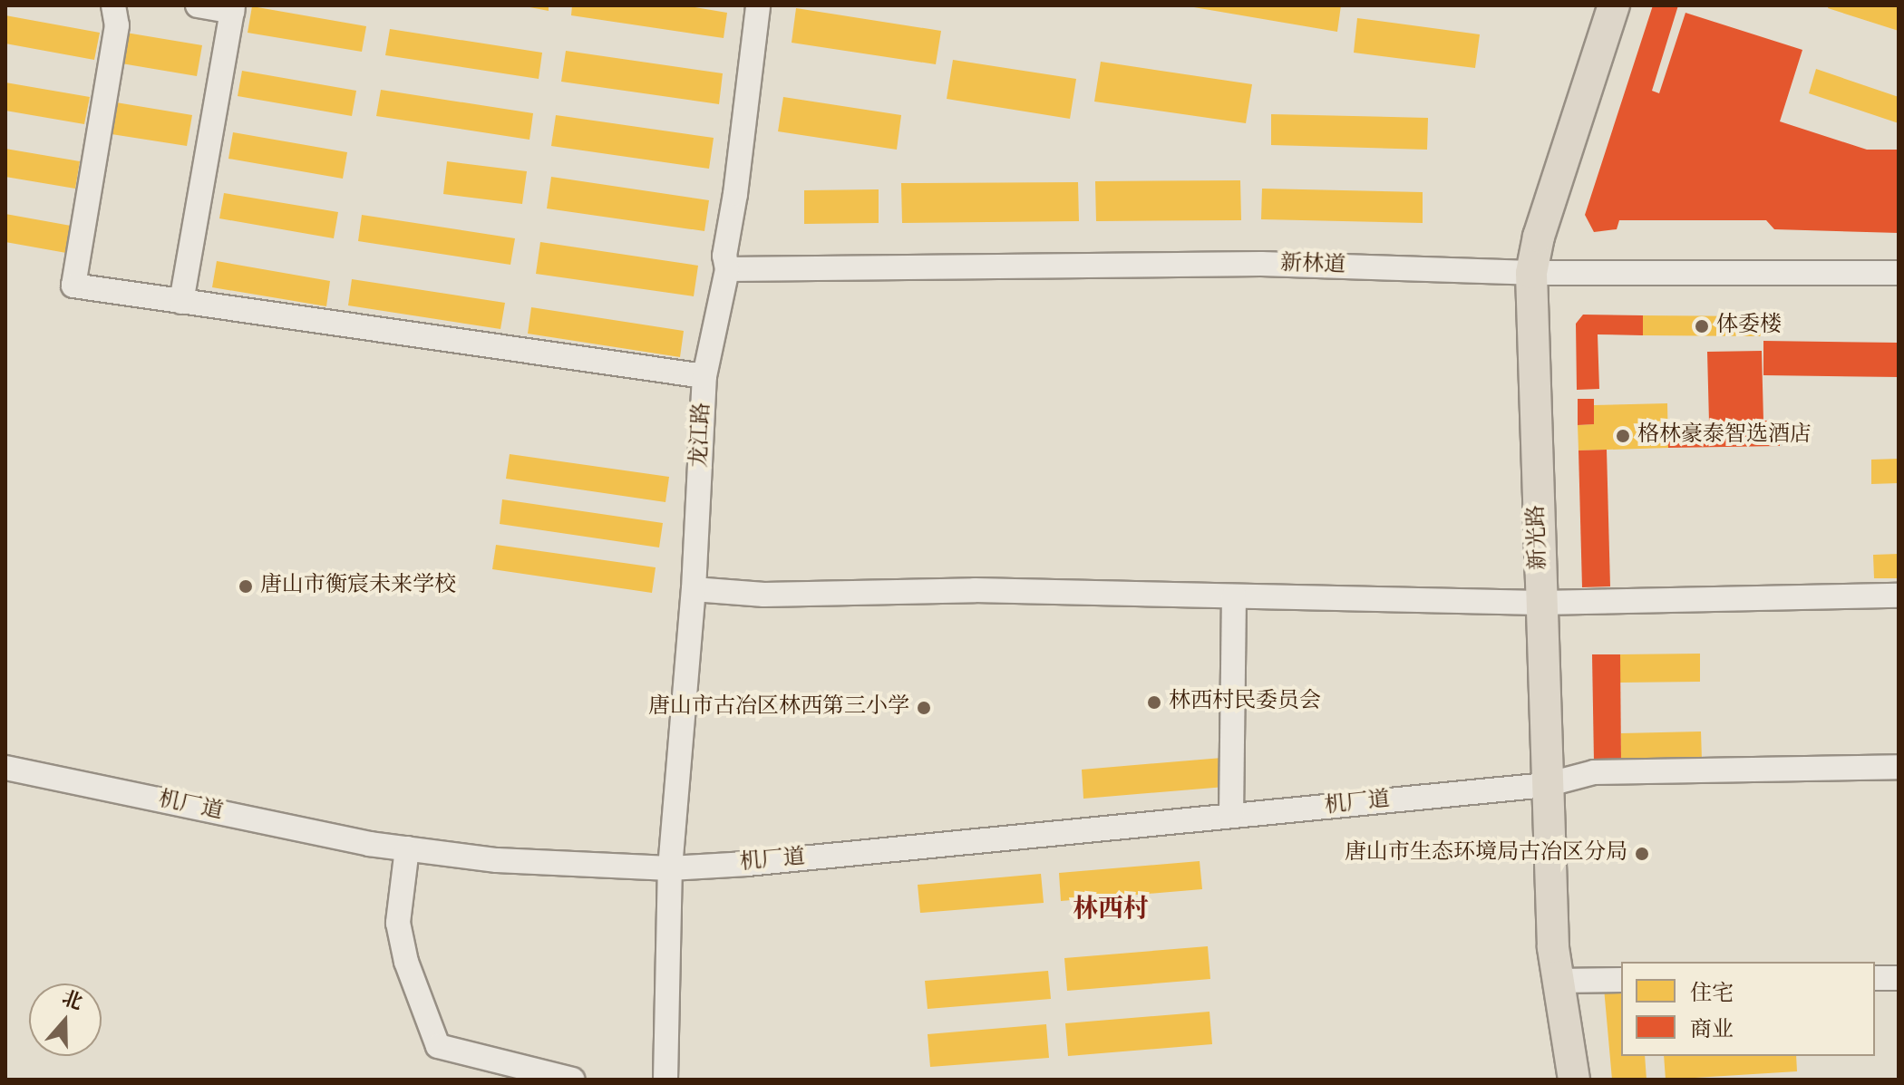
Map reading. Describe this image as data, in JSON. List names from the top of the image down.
{
  "streets": {
    "main road": ["新光路"],
    "street": ["新林道", "龙江路", "机厂道"]
  },
  "crossings": [
    ["新林道", "龙江路"],
    ["新林道", "新光路"],
    ["龙江路", "机厂道"],
    ["新光路", "机厂道"]
  ],
  "districts": ["林西村"],
  "places": [
    "体委楼",
    "格林豪泰智选酒店",
    "唐山市衡宸未来学校",
    "林西村民委员会",
    "唐山市古冶区林西第三小学",
    "唐山市生态环境局古冶区分局"
  ],
  "legend": ["住宅", "商业"],
  "north": "top"
}
